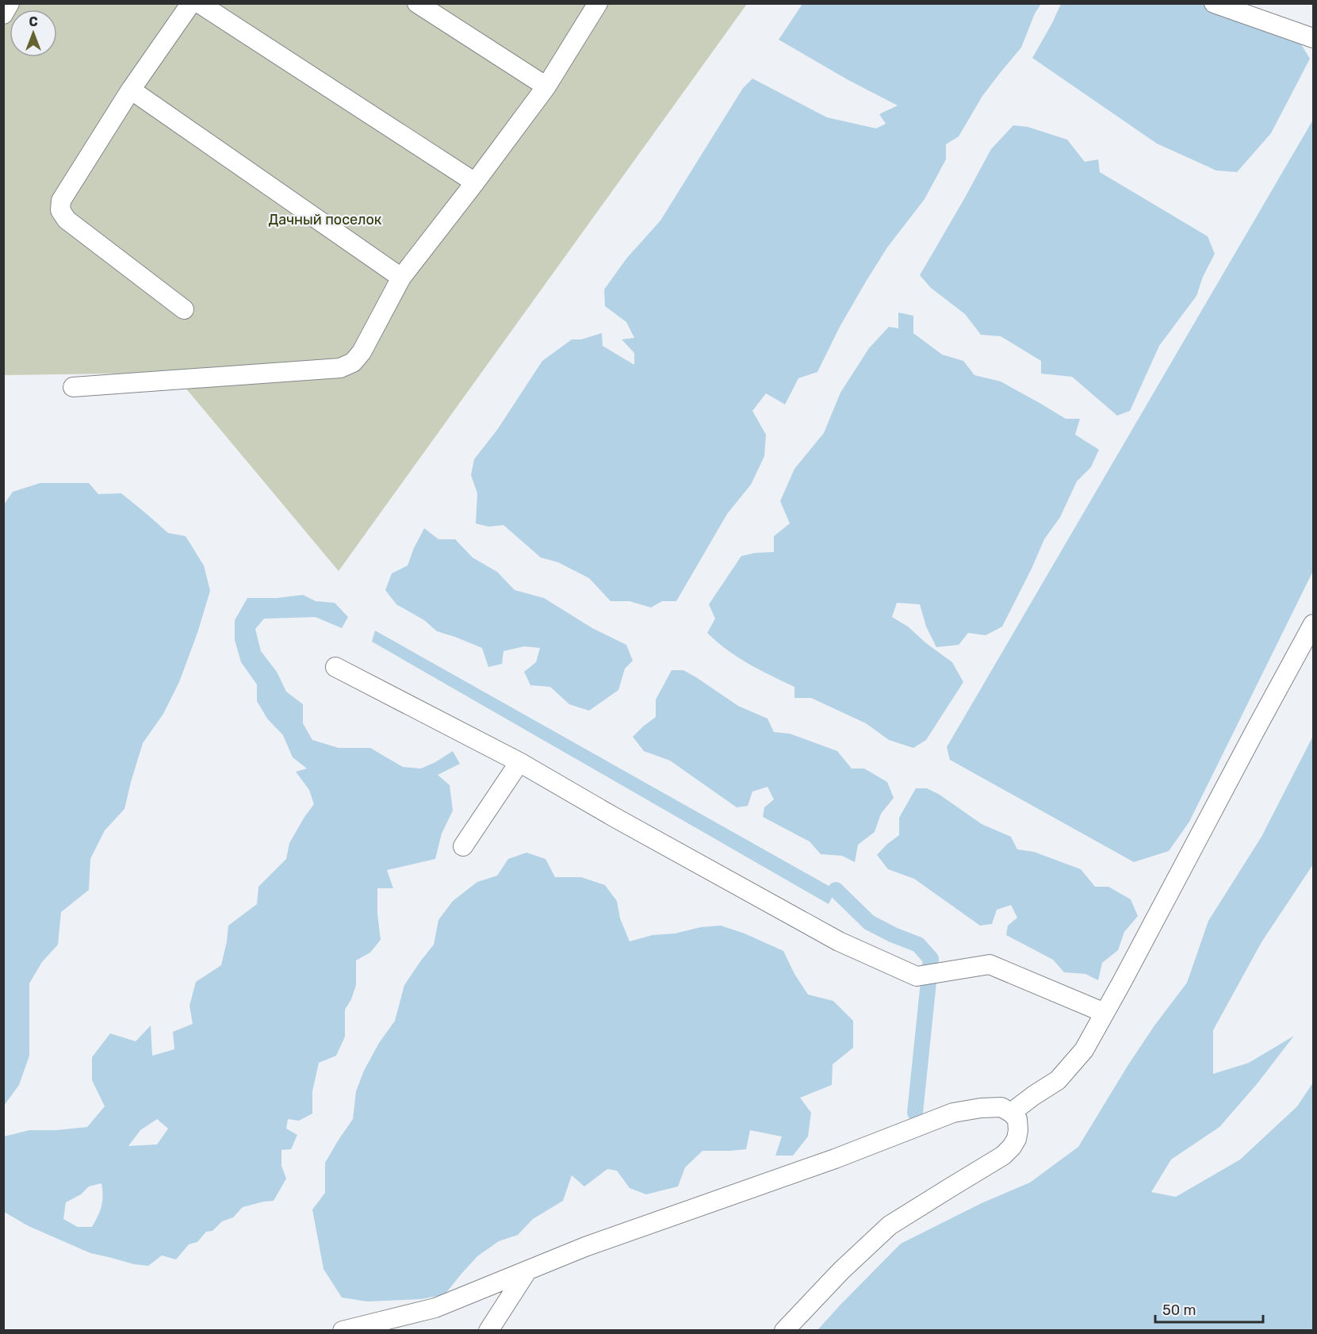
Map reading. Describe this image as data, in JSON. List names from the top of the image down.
{
  "parks": ["Дачный поселок"],
  "scale_bar": "50 m",
  "north": "top"
}
